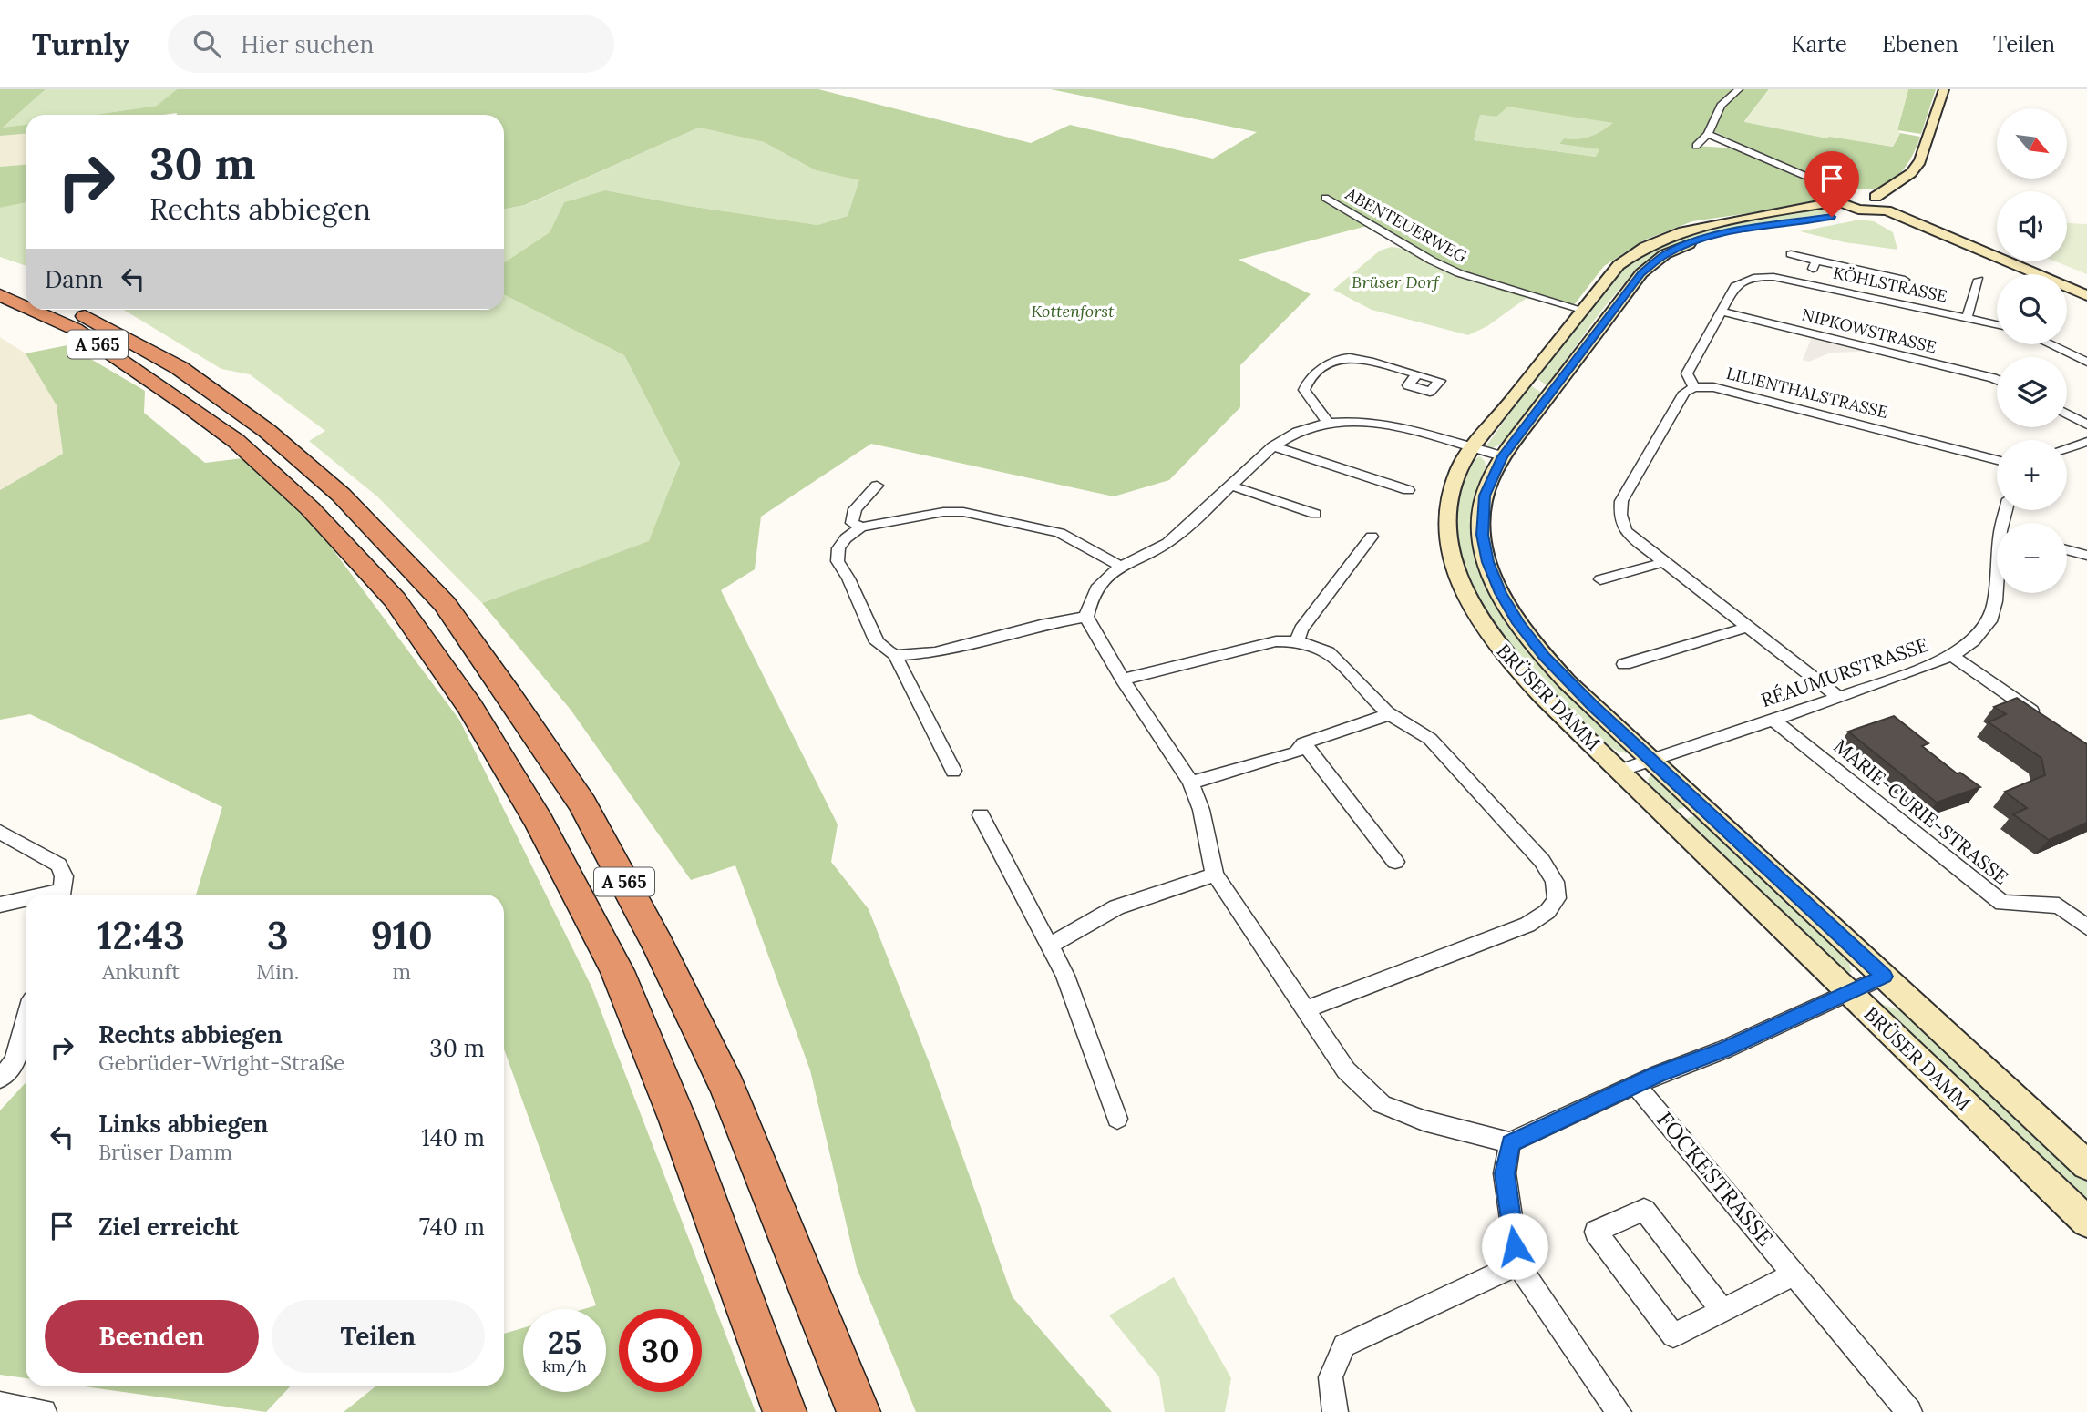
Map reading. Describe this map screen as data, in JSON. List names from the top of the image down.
{
  "streets": {
    "highway": ["A 565"],
    "street": [
      "ABENTEUERWEG",
      "KÖHLSTRASSE",
      "NIPKOWSTRASSE",
      "LILIENTHALSTRASSE",
      "RÉAUMURSTRASSE",
      "BRÜSER DAMM",
      "MARIE-CURIE-STRASSE",
      "FOCKESTRASSE"
    ]
  },
  "crossings": [
    ["ABENTEUERWEG", "BRÜSER DAMM"],
    ["KÖHLSTRASSE", "NIPKOWSTRASSE"],
    ["KÖHLSTRASSE", "LILIENTHALSTRASSE"],
    ["RÉAUMURSTRASSE", "BRÜSER DAMM"],
    ["RÉAUMURSTRASSE", "MARIE-CURIE-STRASSE"]
  ],
  "parks": ["Brüser Dorf", "Kottenforst"],
  "north": "bottom right",
  "page": {
    "header": "Turnly",
    "search": "Hier suchen",
    "nav": ["Karte", "Ebenen", "Teilen"],
    "map_buttons": ["+", "−"],
    "turn": ["30 m", "Rechts abbiegen"],
    "then": "Dann",
    "eta": [
      "12:43",
      "Ankunft",
      "3",
      "Min.",
      "910",
      "m"
    ],
    "list": [
      {
        "name": "Rechts abbiegen",
        "note": "Gebrüder-Wright-Straße",
        "value": "30 m"
      },
      {
        "name": "Links abbiegen",
        "note": "Brüser Damm",
        "value": "140 m"
      },
      {
        "name": "Ziel erreicht",
        "value": "740 m"
      }
    ],
    "buttons": ["Beenden", "Teilen"],
    "speed": "25 km/h",
    "limit": "30"
  }
}
